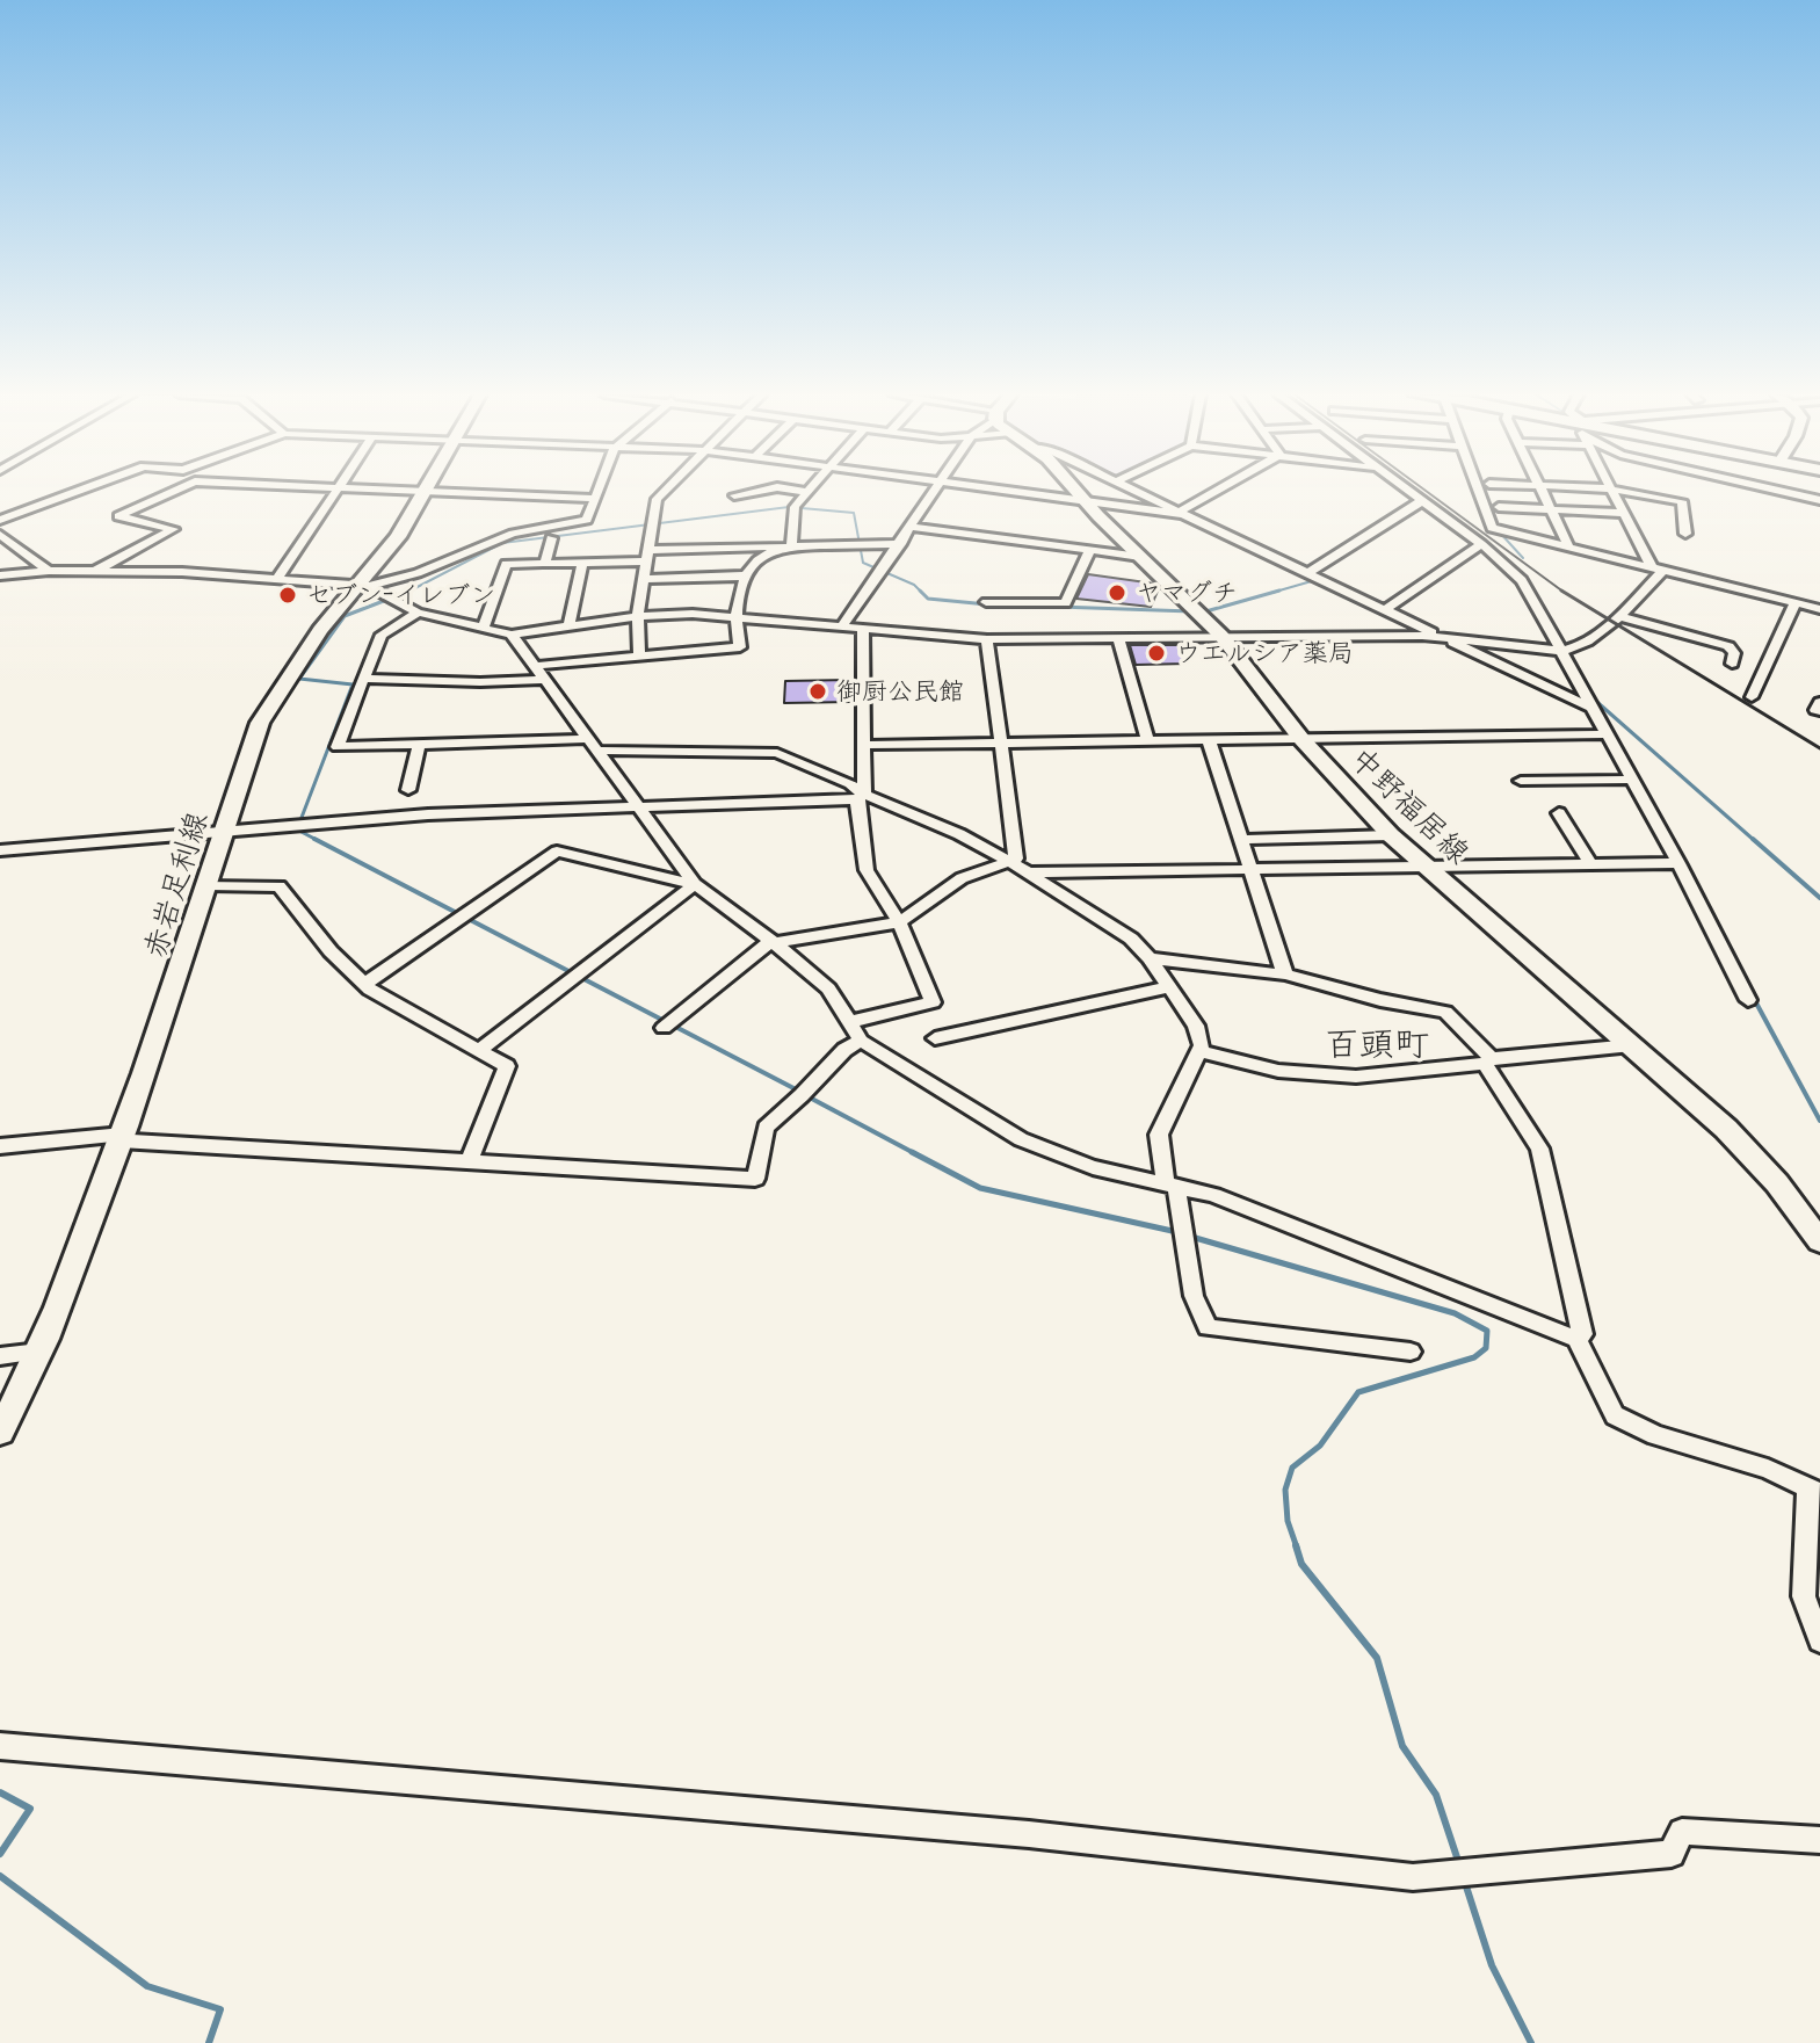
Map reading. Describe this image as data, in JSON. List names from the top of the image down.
{
  "streets": {
    "main road": ["中野福居線", "赤岩足利線"]
  },
  "districts": ["百頭町"],
  "places": [
    "ヤマグチ",
    "セブン-イレブン",
    "ウエルシア薬局",
    "御厨公民館"
  ]
}
